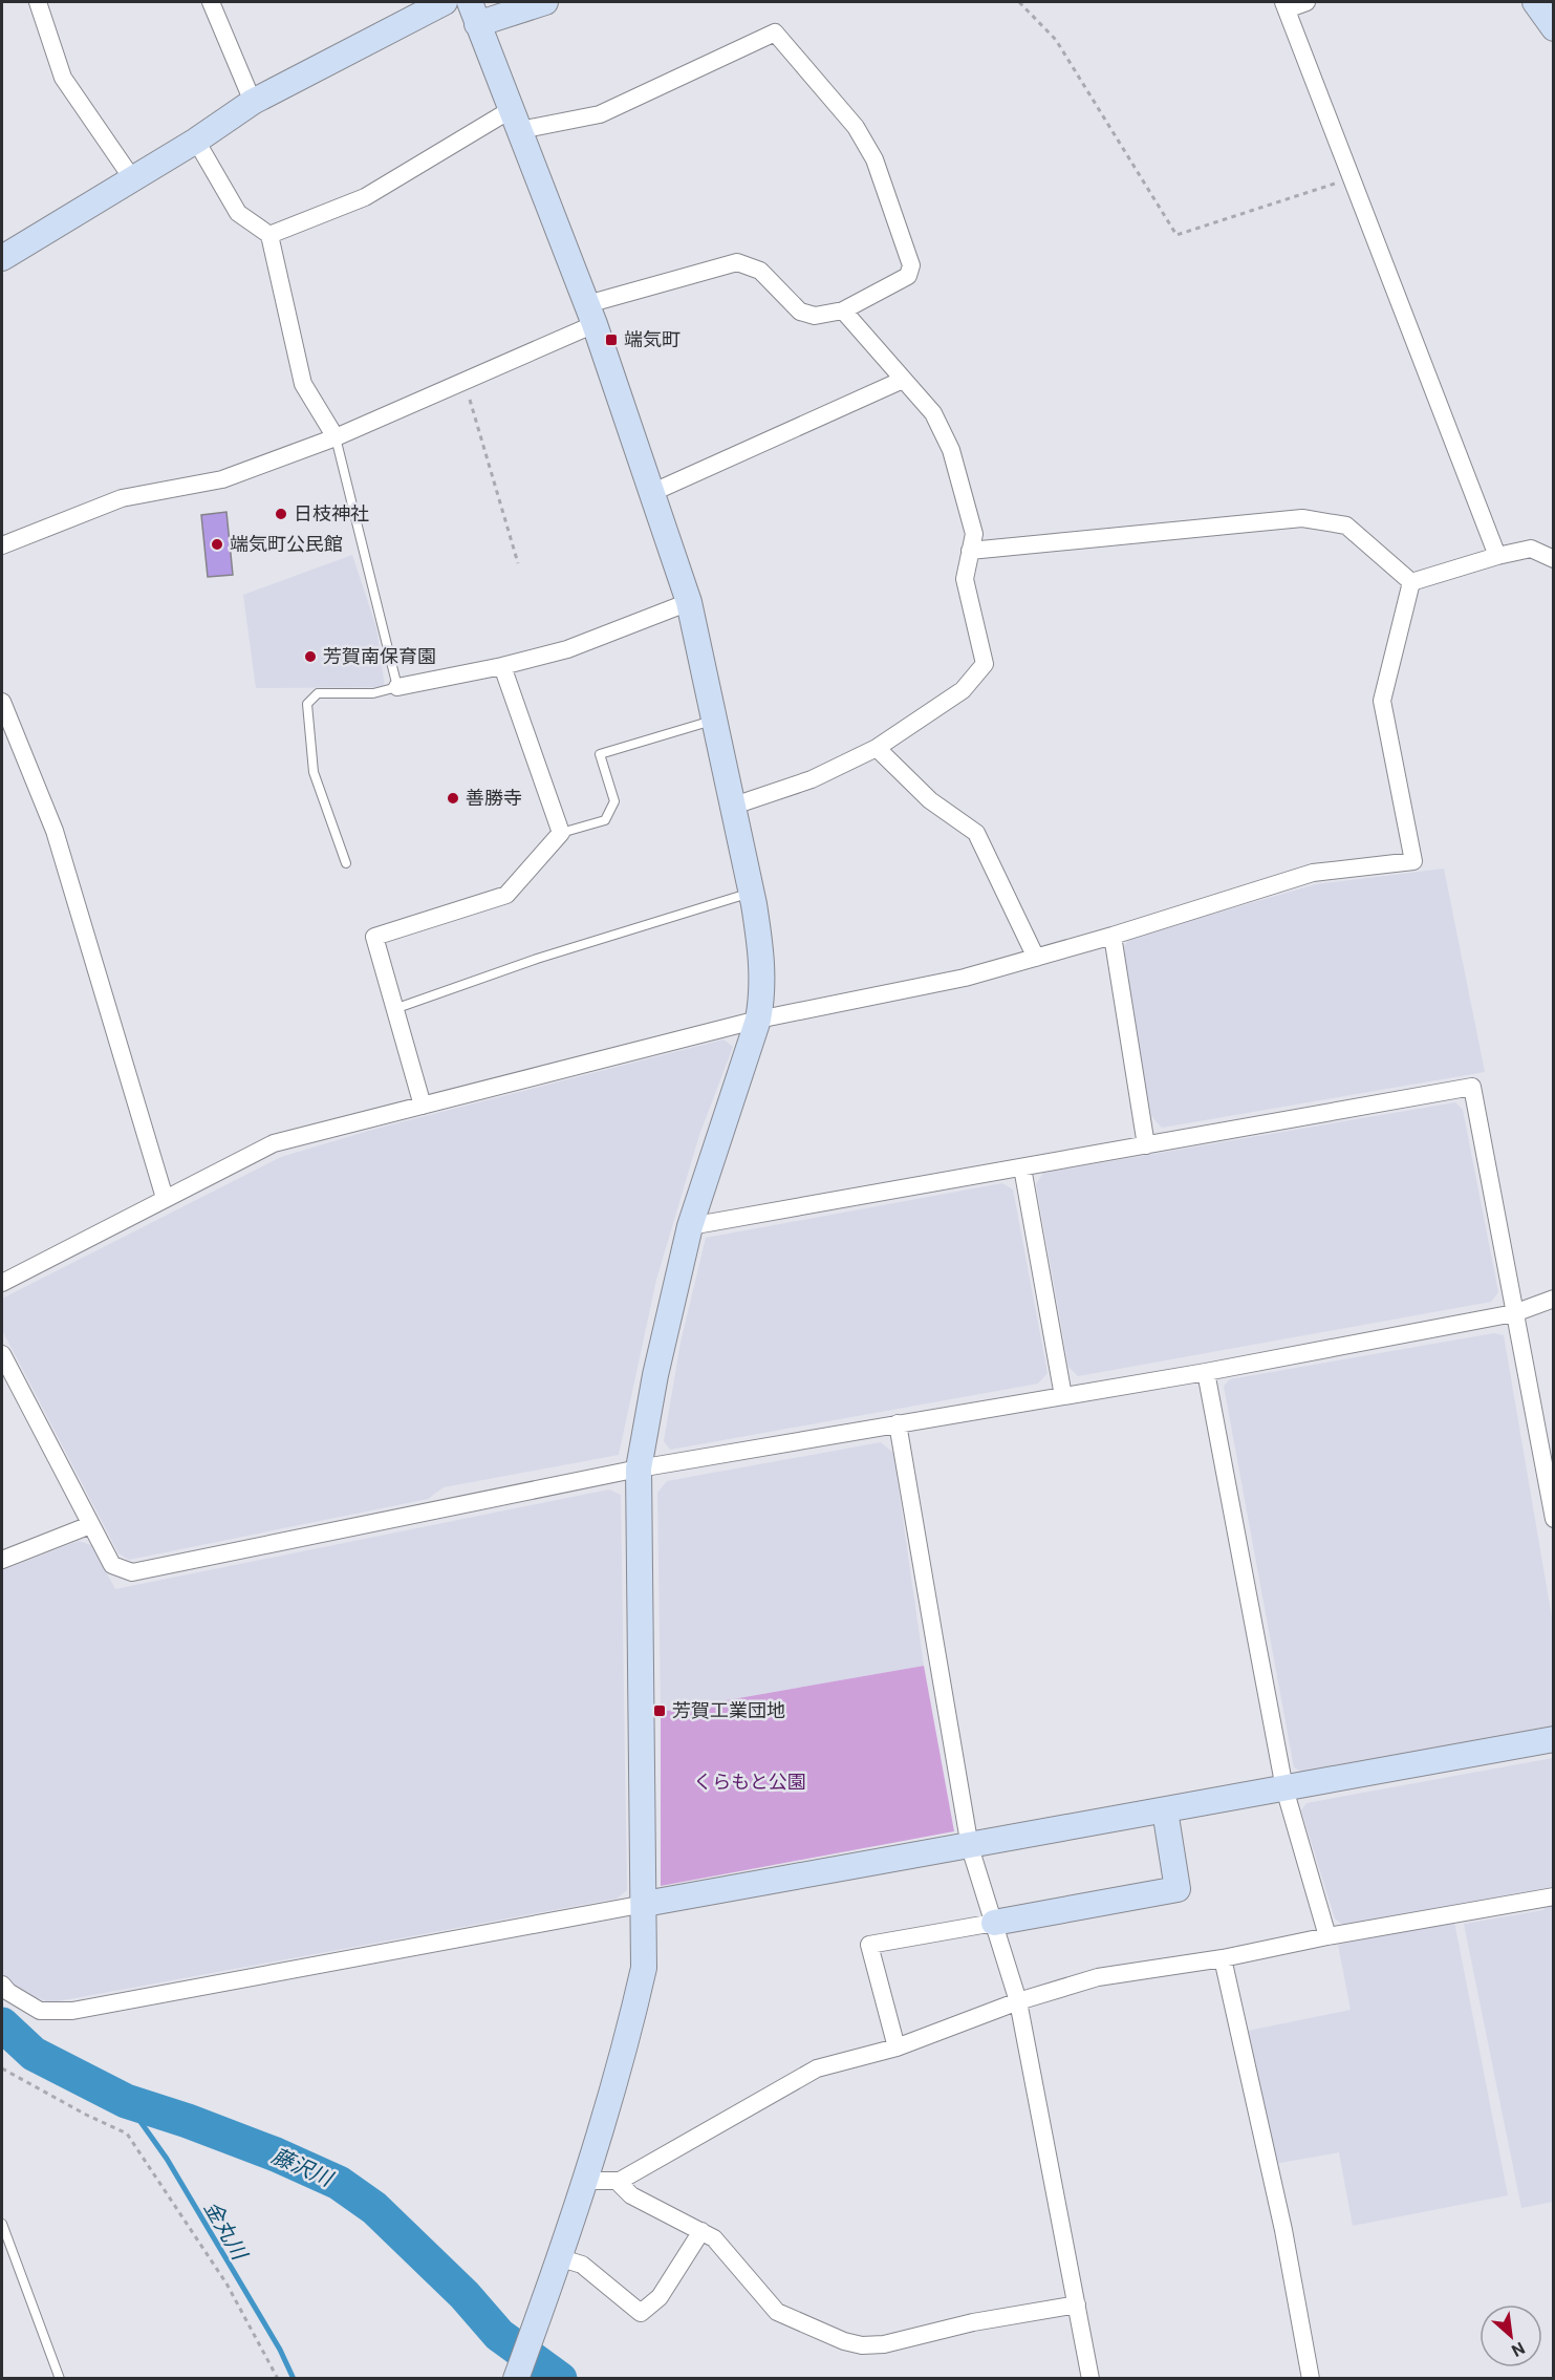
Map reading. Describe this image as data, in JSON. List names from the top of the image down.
{
  "water": ["藤沢川", "金丸川"],
  "parks": ["くらもと公園"],
  "places": {
    "transit": ["端気町", "芳賀工業団地"],
    "other": [
      "日枝神社",
      "端気町公民館",
      "芳賀南保育園",
      "善勝寺"
    ]
  },
  "north": "bottom right"
}
